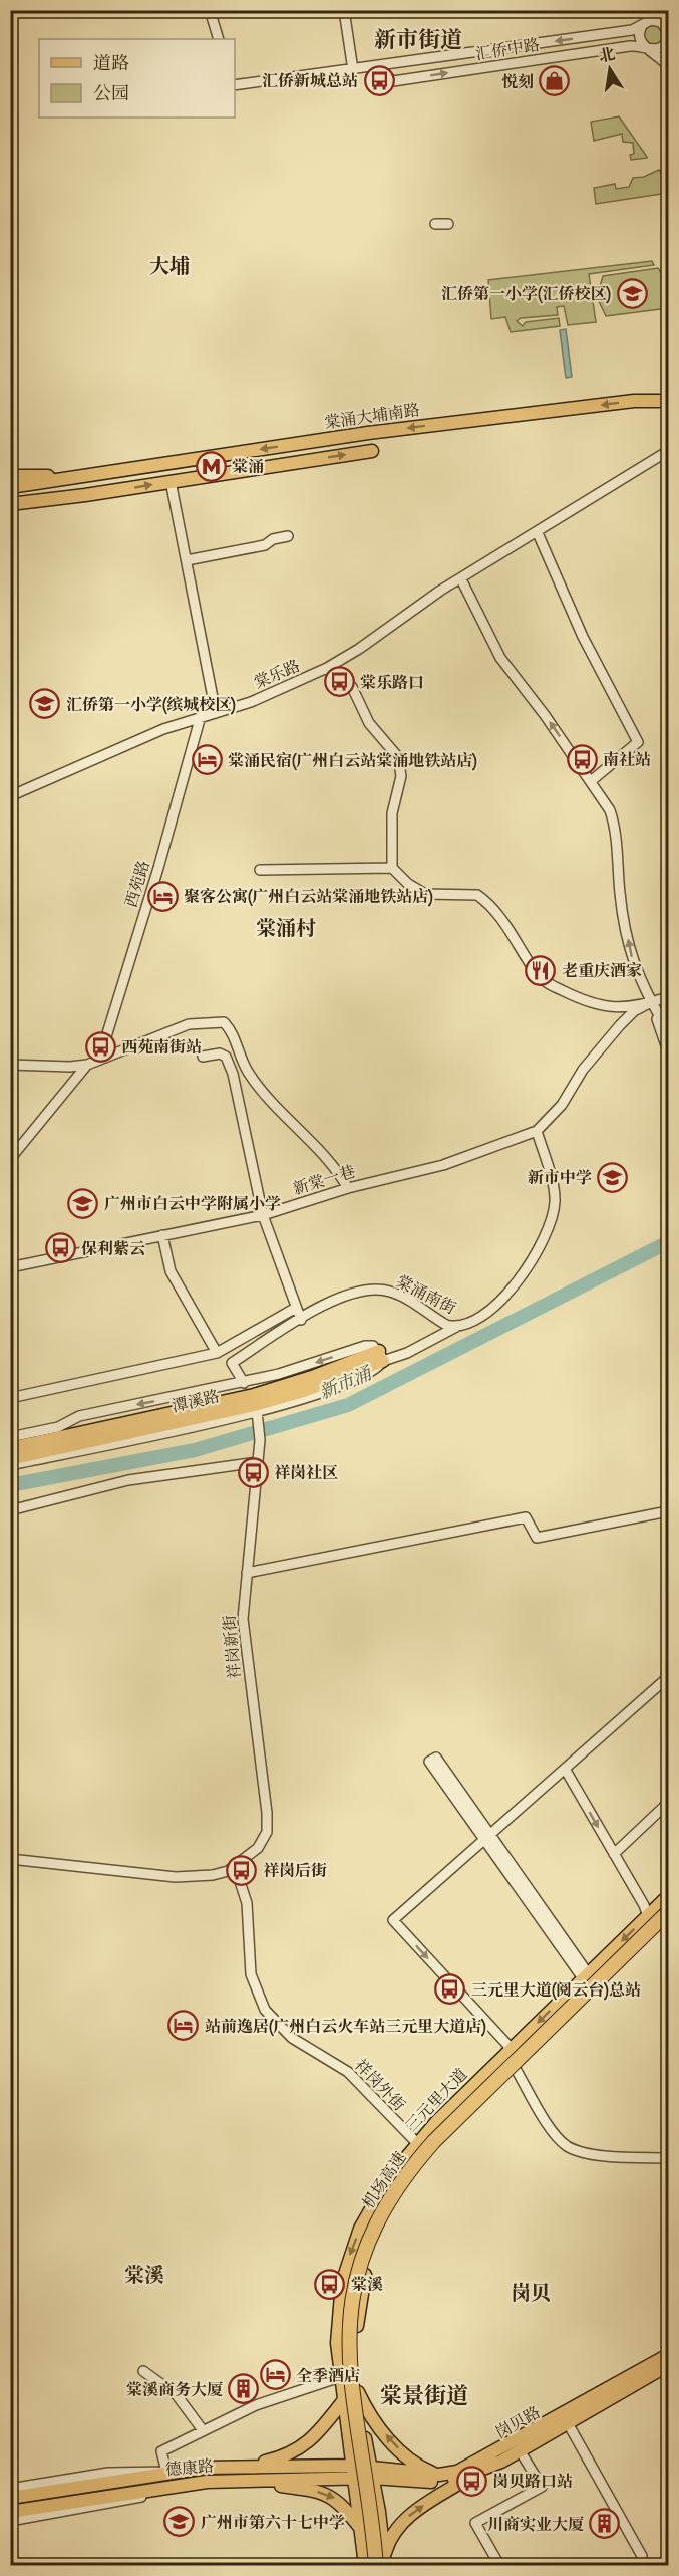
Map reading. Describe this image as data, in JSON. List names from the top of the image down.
{
  "streets": {
    "highway": ["机场高速"],
    "main road": [
      "棠涌大埔南路",
      "潭溪路",
      "三元里大道",
      "岗贝路",
      "德康路"
    ],
    "street": [
      "汇侨中路",
      "棠乐路",
      "西苑路",
      "新棠一巷",
      "棠涌南街",
      "祥岗新街",
      "祥岗外街"
    ]
  },
  "crossings": [
    ["棠乐路", "西苑路"],
    ["新棠一巷", "棠涌南街"],
    ["祥岗新街", "祥岗外街"],
    ["祥岗外街", "三元里大道"],
    ["三元里大道", "机场高速"],
    ["三元里大道", "岗贝路"],
    ["三元里大道", "德康路"],
    ["岗贝路", "德康路"]
  ],
  "districts": [
    "新市街道",
    "大埔",
    "棠涌村",
    "棠溪",
    "岗贝",
    "棠景街道"
  ],
  "water": ["新市涌"],
  "places": {
    "bus stop": [
      "汇侨新城总站",
      "棠乐路口",
      "南社站",
      "西苑南街站",
      "保利紫云",
      "祥岗社区",
      "祥岗后街",
      "三元里大道(阅云台)总站",
      "棠溪",
      "岗贝路口站"
    ],
    "shop": ["悦刻"],
    "school or university": [
      "汇侨第一小学(汇侨校区)",
      "汇侨第一小学(缤城校区)",
      "新市中学",
      "广州市白云中学附属小学",
      "广州市第六十七中学"
    ],
    "metro station": ["棠涌"],
    "hotel": [
      "棠涌民宿(广州白云站棠涌地铁站店)",
      "聚客公寓(广州白云站棠涌地铁站店)",
      "站前逸居(广州白云火车站三元里大道店)",
      "全季酒店"
    ],
    "restaurant": ["老重庆酒家"],
    "building": ["棠溪商务大厦", "川商实业大厦"]
  },
  "legend": ["道路", "公园"],
  "north": "top"
}
